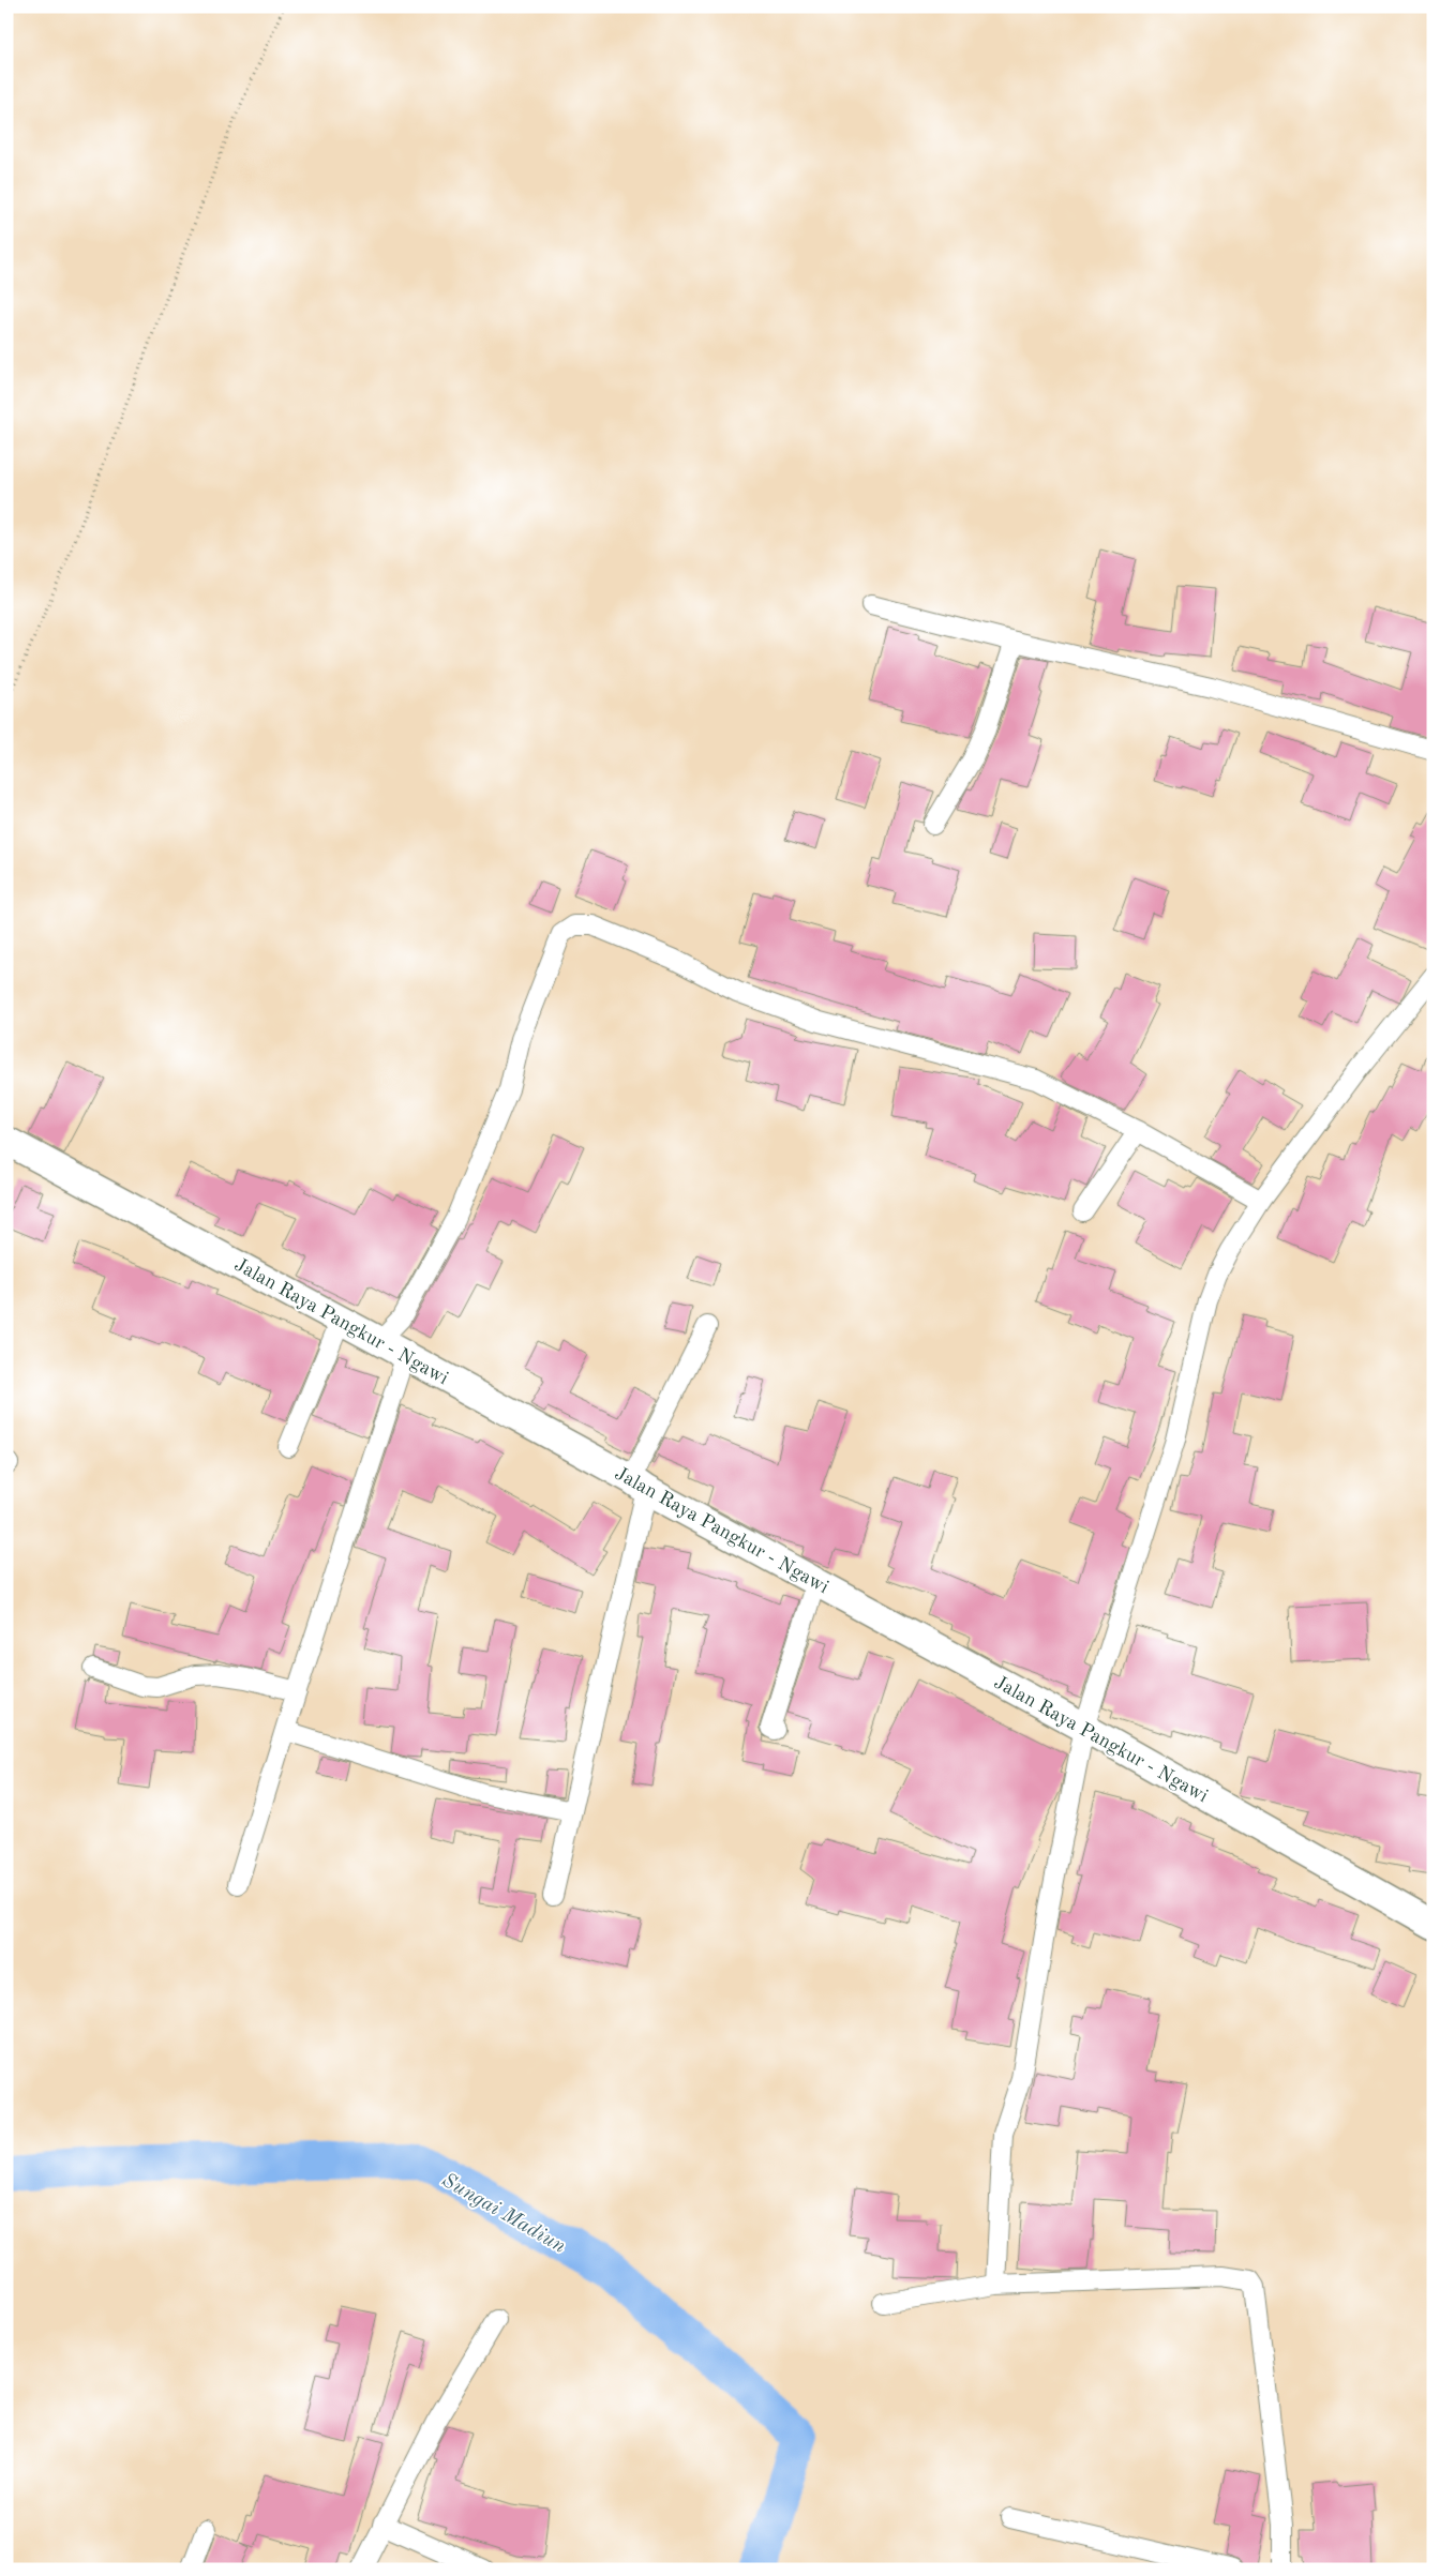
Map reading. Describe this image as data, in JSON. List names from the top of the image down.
{
  "streets": {
    "main road": ["Jalan Raya Pangkur - Ngawi"]
  },
  "water": ["Sungai Madiun"]
}
